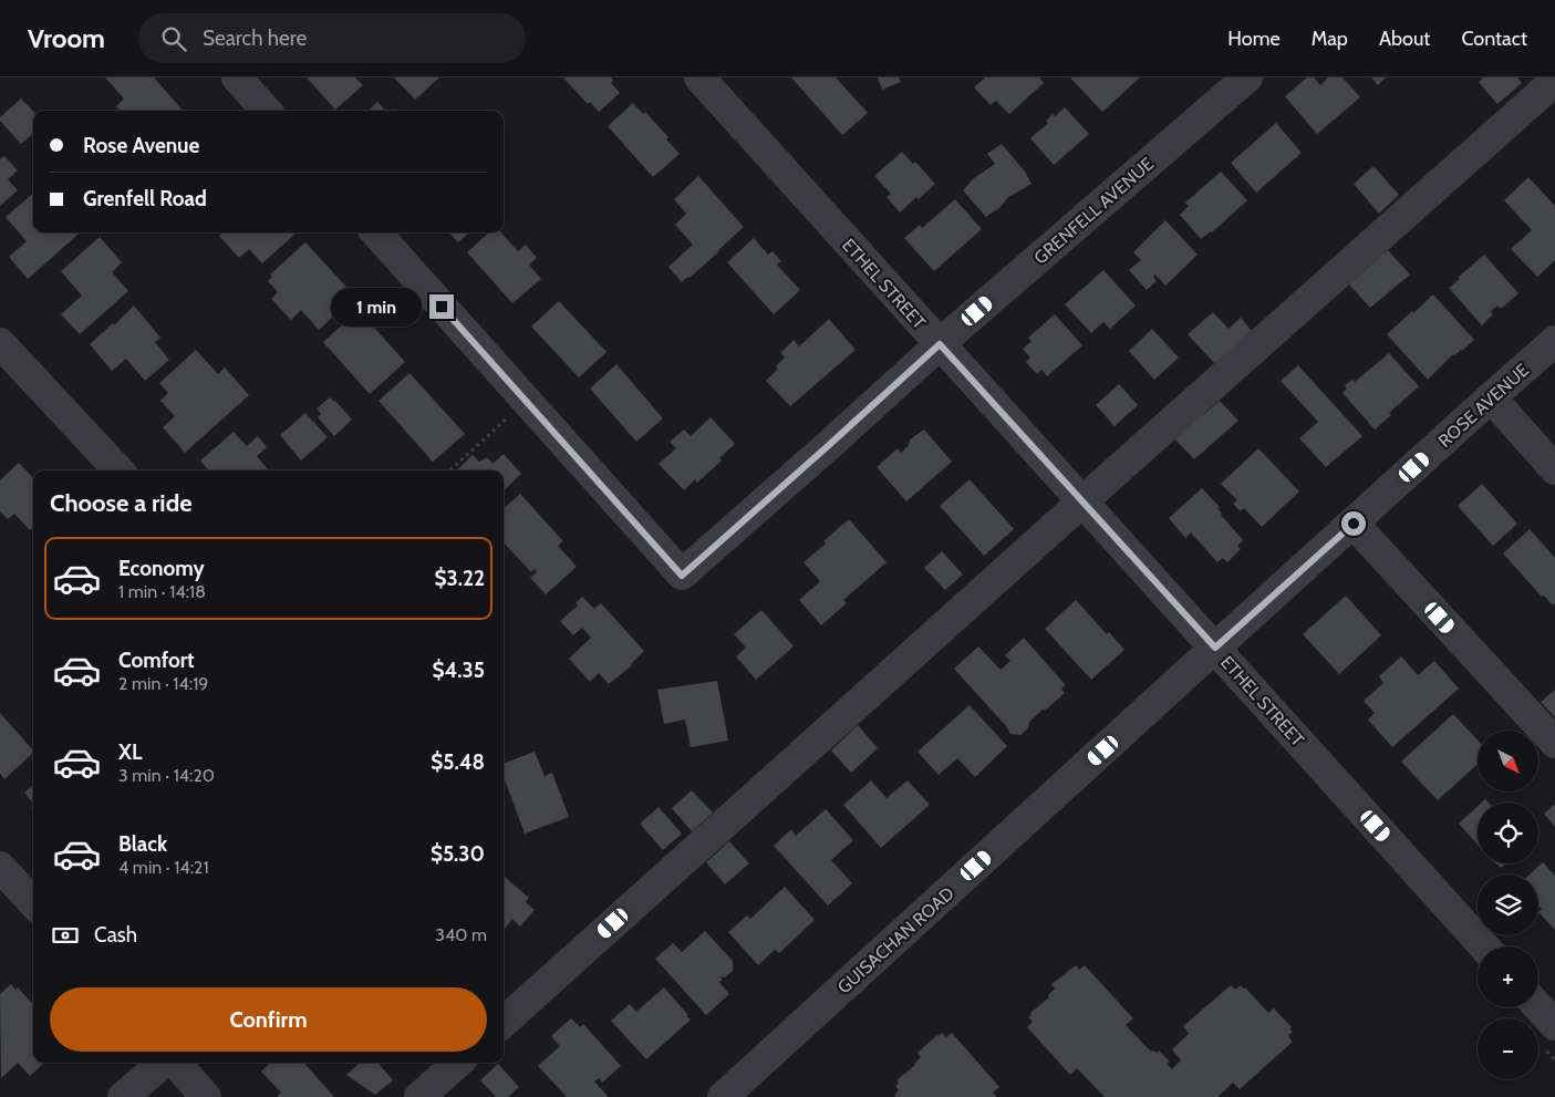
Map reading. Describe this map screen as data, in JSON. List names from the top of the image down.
{
  "streets": {
    "street": [
      "GRENFELL AVENUE",
      "ETHEL STREET",
      "ROSE AVENUE",
      "GUISACHAN ROAD"
    ]
  },
  "crossings": [
    ["GRENFELL AVENUE", "ETHEL STREET"],
    ["ETHEL STREET", "ROSE AVENUE"],
    ["ETHEL STREET", "GUISACHAN ROAD"],
    ["ROSE AVENUE", "GUISACHAN ROAD"]
  ],
  "north": "bottom right",
  "page": {
    "header": "Vroom",
    "search": "Search here",
    "nav": [
      "Home",
      "Map",
      "About",
      "Contact"
    ],
    "banner": ["Rose Avenue", "Grenfell Road"],
    "bubble": "1 min",
    "heading": "Choose a ride",
    "list": [
      {
        "name": "Economy",
        "note": "1 min · 14:18",
        "value": "$3.22"
      },
      {
        "name": "Comfort",
        "note": "2 min · 14:19",
        "value": "$4.35"
      },
      {
        "name": "XL",
        "note": "3 min · 14:20",
        "value": "$5.48"
      },
      {
        "name": "Black",
        "note": "4 min · 14:21",
        "value": "$5.30"
      }
    ],
    "map_buttons": ["+", "−"],
    "pay": ["Cash", "340 m"],
    "buttons": "Confirm"
  }
}
